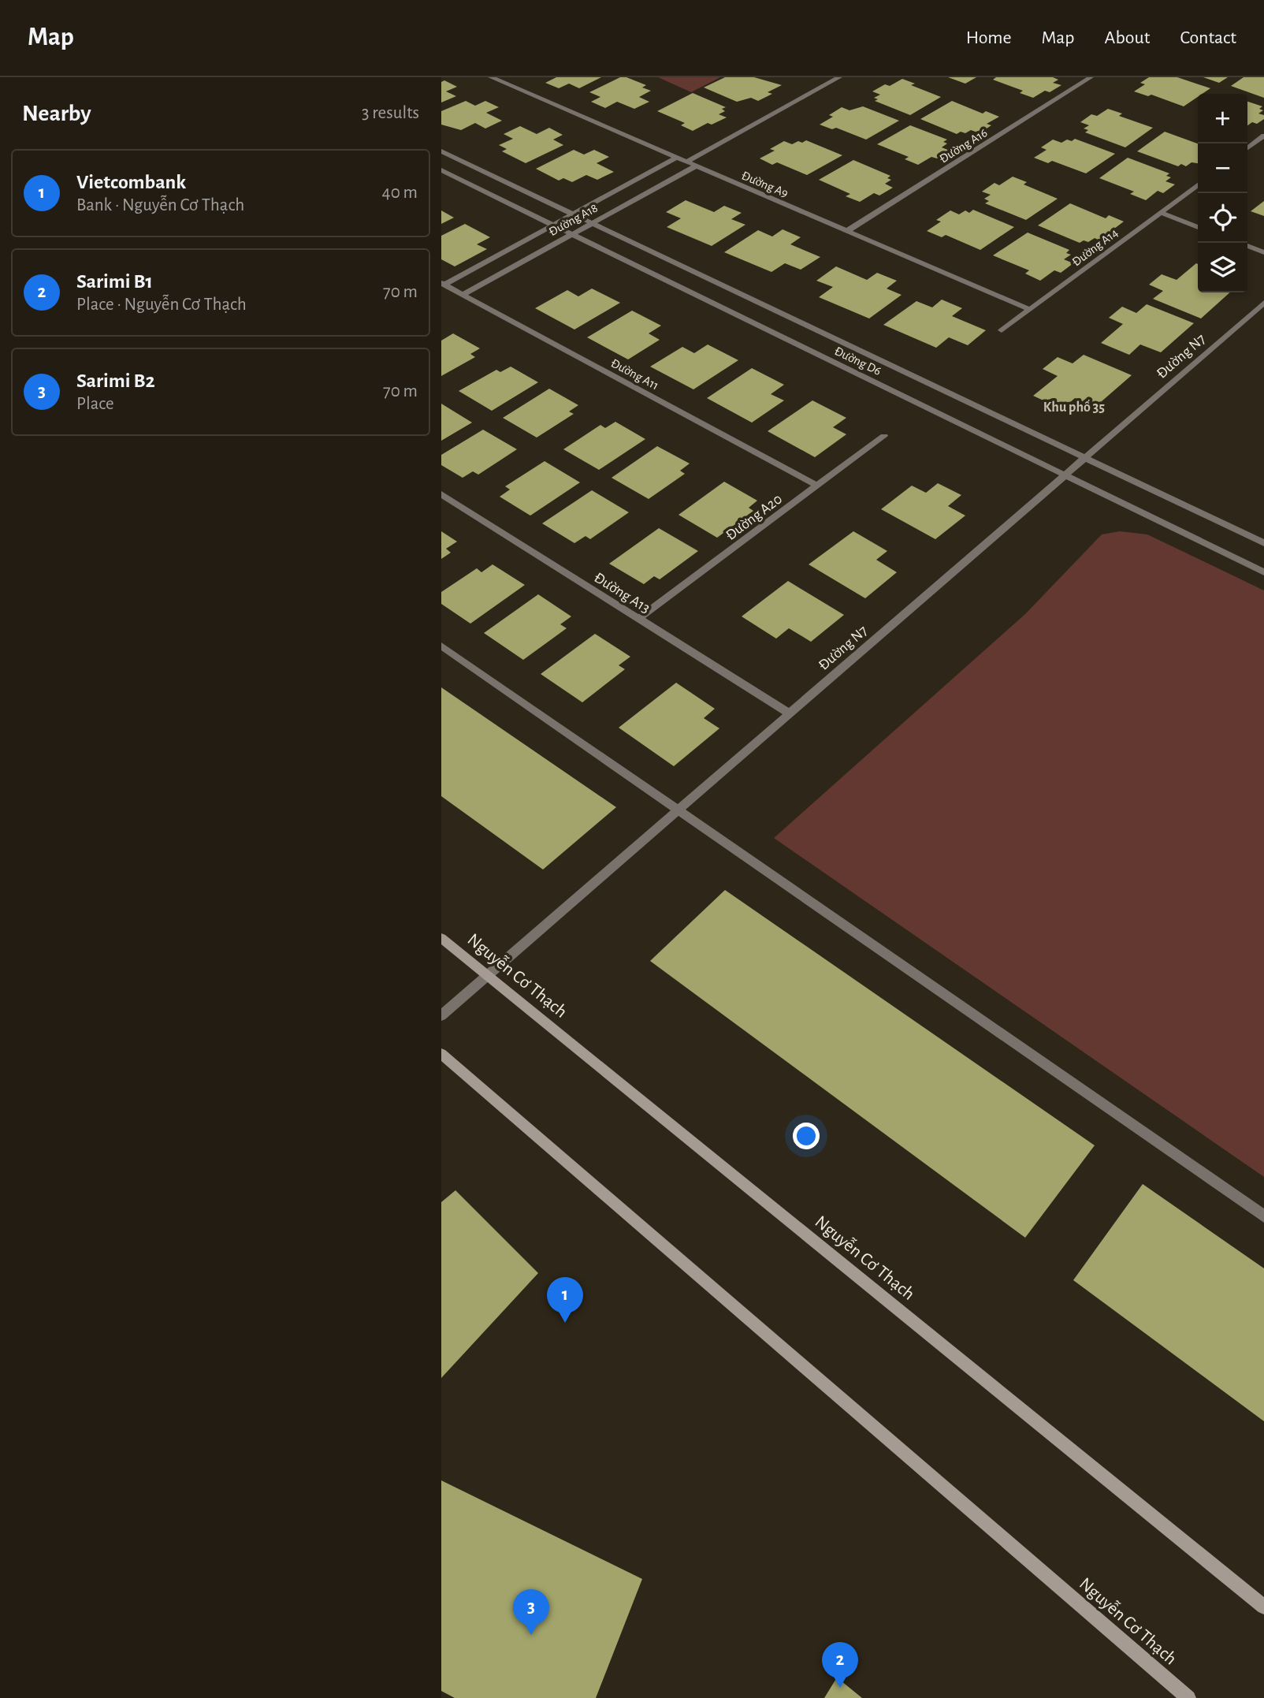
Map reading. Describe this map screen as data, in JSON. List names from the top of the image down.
{
  "streets": {
    "main road": ["Nguyễn Cơ Thạch"],
    "street": [
      "Đường A16",
      "Đường A9",
      "Đường A18",
      "Đường A14",
      "Đường N7",
      "Đường D6",
      "Đường A11",
      "Đường A20",
      "Đường A13"
    ]
  },
  "crossings": [
    ["Đường A16", "Đường A9"],
    ["Đường A9", "Đường A18"],
    ["Đường A9", "Đường A14"],
    ["Đường A18", "Đường D6"],
    ["Đường A18", "Đường A11"],
    ["Đường N7", "Đường D6"],
    ["Đường N7", "Đường A13"],
    ["Đường N7", "Nguyễn Cơ Thạch"],
    ["Đường A11", "Đường A20"],
    ["Đường A20", "Đường A13"]
  ],
  "districts": ["Khu phố 35"],
  "page": {
    "header": "Map",
    "nav": [
      "Home",
      "Map",
      "About",
      "Contact"
    ],
    "heading": ["Nearby", "3 results"],
    "map_buttons": ["+", "−"],
    "list": [
      {
        "mark": "1",
        "name": "Vietcombank",
        "note": "Bank · Nguyễn Cơ Thạch",
        "value": "40 m"
      },
      {
        "mark": "2",
        "name": "Sarimi B1",
        "note": "Place · Nguyễn Cơ Thạch",
        "value": "70 m"
      },
      {
        "mark": "3",
        "name": "Sarimi B2",
        "note": "Place",
        "value": "70 m"
      }
    ],
    "pins": ["1", "3", "2"]
  }
}
